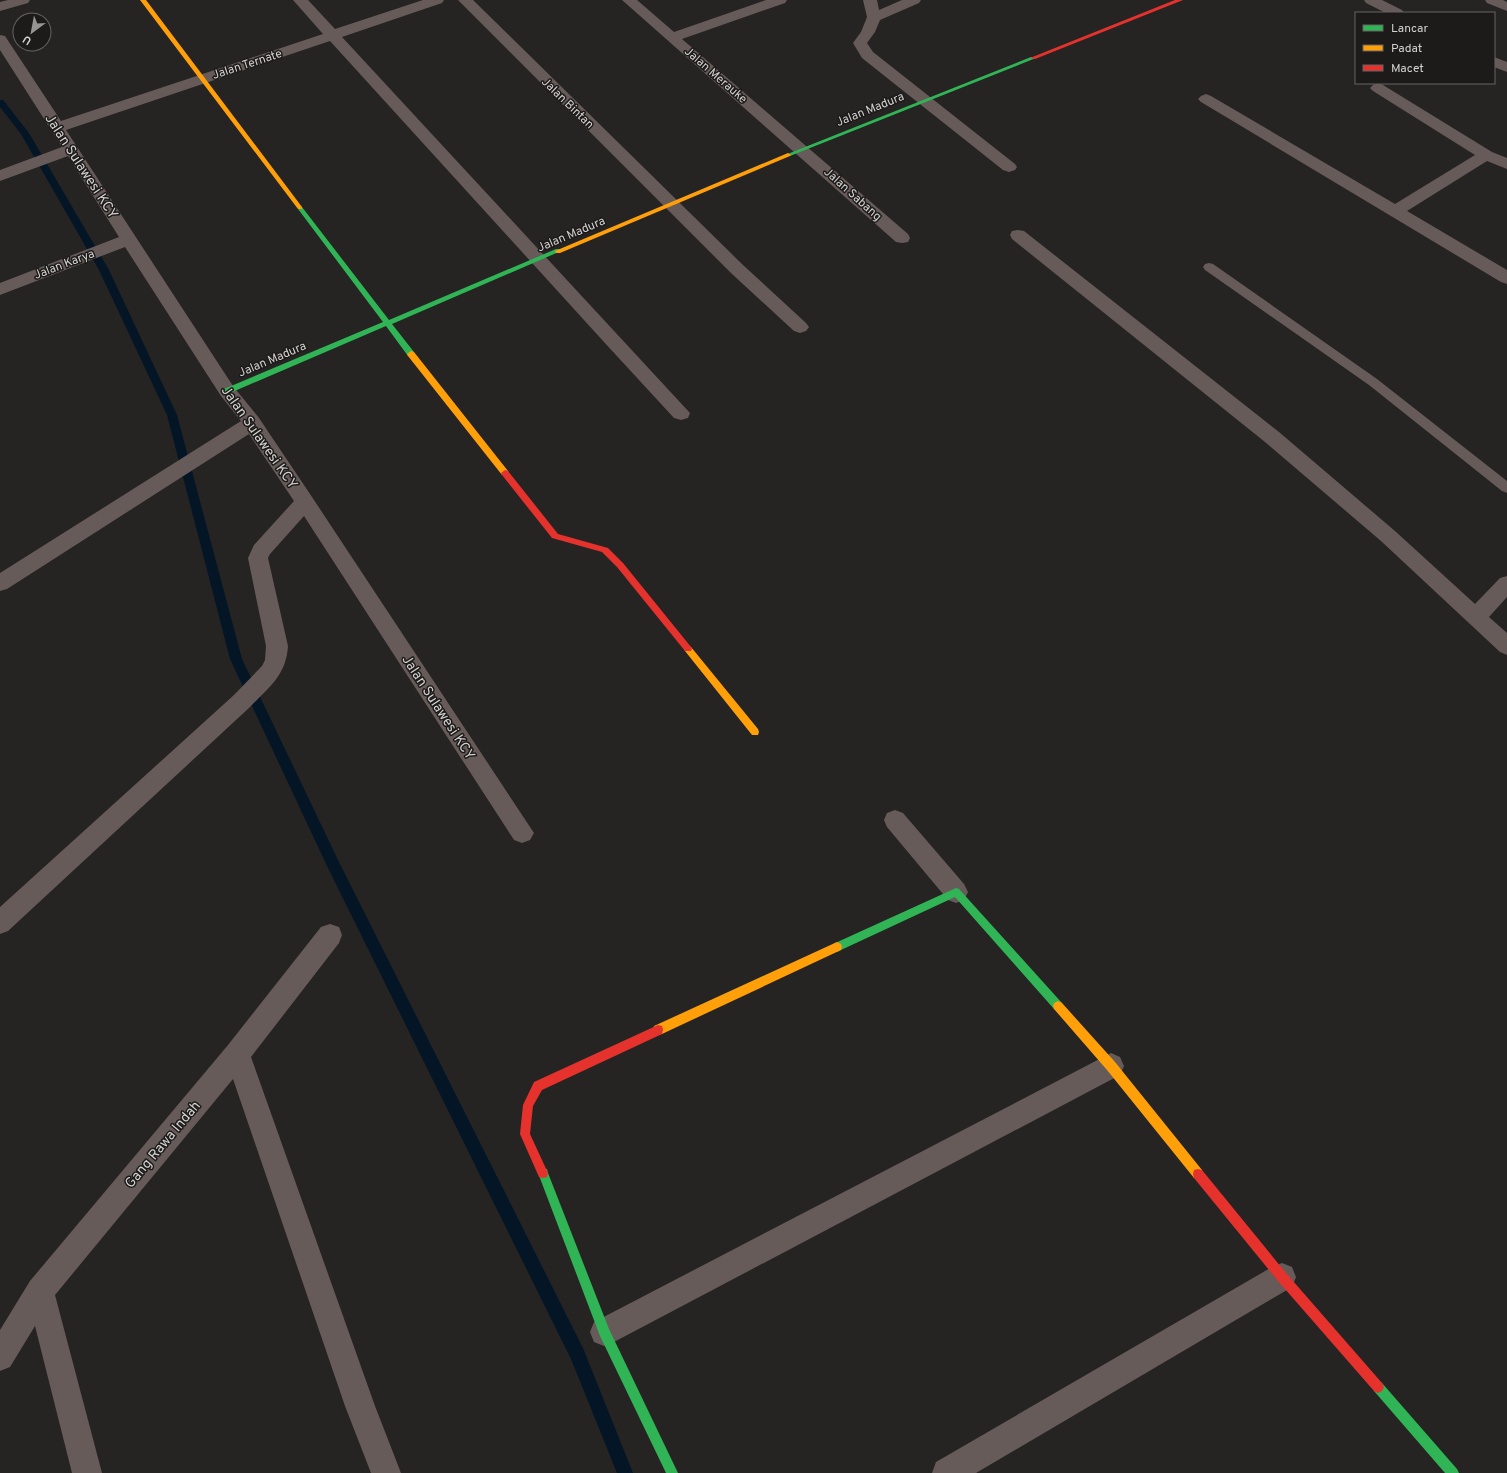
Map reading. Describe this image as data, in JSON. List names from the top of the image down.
{
  "streets": {
    "street": [
      "Jalan Ternate",
      "Jalan Merauke",
      "Jalan Bintan",
      "Jalan Madura",
      "Jalan Sulawesi KCY",
      "Jalan Sabang",
      "Jalan Karya",
      "Gang Rawa Indah"
    ]
  },
  "crossings": [
    ["Jalan Ternate", "Jalan Sulawesi KCY"],
    ["Jalan Merauke", "Jalan Madura"],
    ["Jalan Merauke", "Jalan Sabang"],
    ["Jalan Bintan", "Jalan Madura"],
    ["Jalan Madura", "Jalan Sulawesi KCY"],
    ["Jalan Madura", "Jalan Sabang"],
    ["Jalan Sulawesi KCY", "Jalan Karya"]
  ],
  "legend": ["Lancar", "Padat", "Macet"],
  "north": "bottom left"
}
